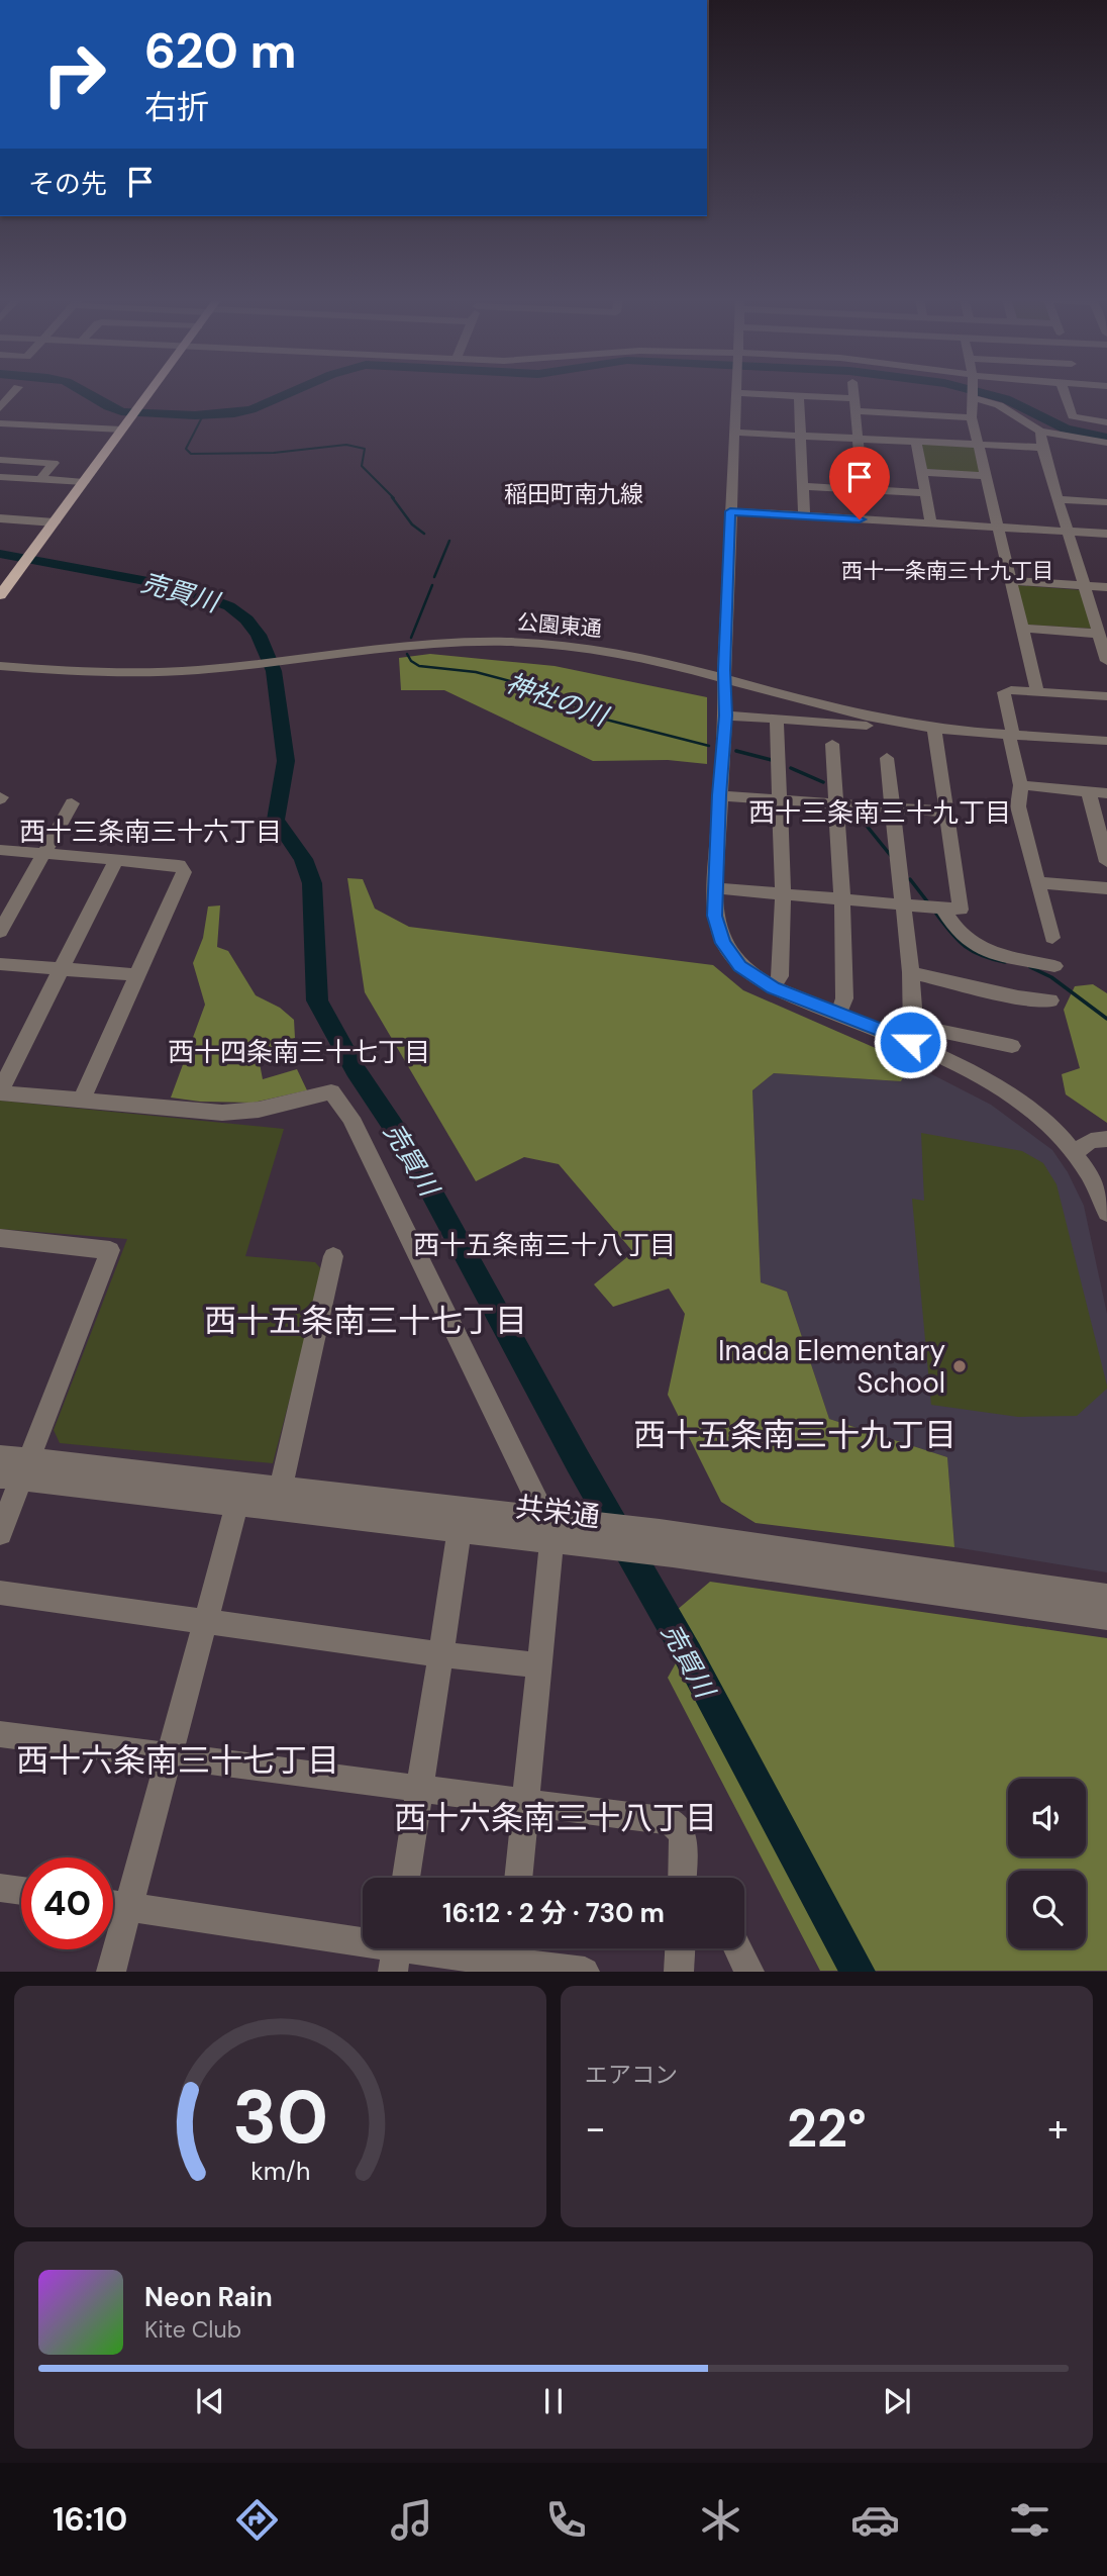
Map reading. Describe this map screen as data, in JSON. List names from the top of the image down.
{
  "streets": {
    "street": ["公園東通", "共栄通"]
  },
  "districts": [
    "稲田町南九線",
    "西十一条南三十九丁目",
    "西十三条南三十九丁目",
    "西十三条南三十六丁目",
    "西十四条南三十七丁目",
    "西十五条南三十八丁目",
    "西十五条南三十七丁目",
    "西十五条南三十九丁目",
    "西十六条南三十七丁目",
    "西十六条南三十八丁目"
  ],
  "water": ["売買川", "神社の川"],
  "places": ["Inada Elementary School"],
  "page": {
    "turn": ["620 m", "右折"],
    "then": "その先",
    "limit": "40",
    "trip": "16:12 · 2 分 · 730 m",
    "tile": "エアコン",
    "heat": ["−", "22°", "+"],
    "song": ["Neon Rain", "Kite Club"],
    "tabs": "16:10",
    "gauge": ["30", "km/h"]
  }
}
